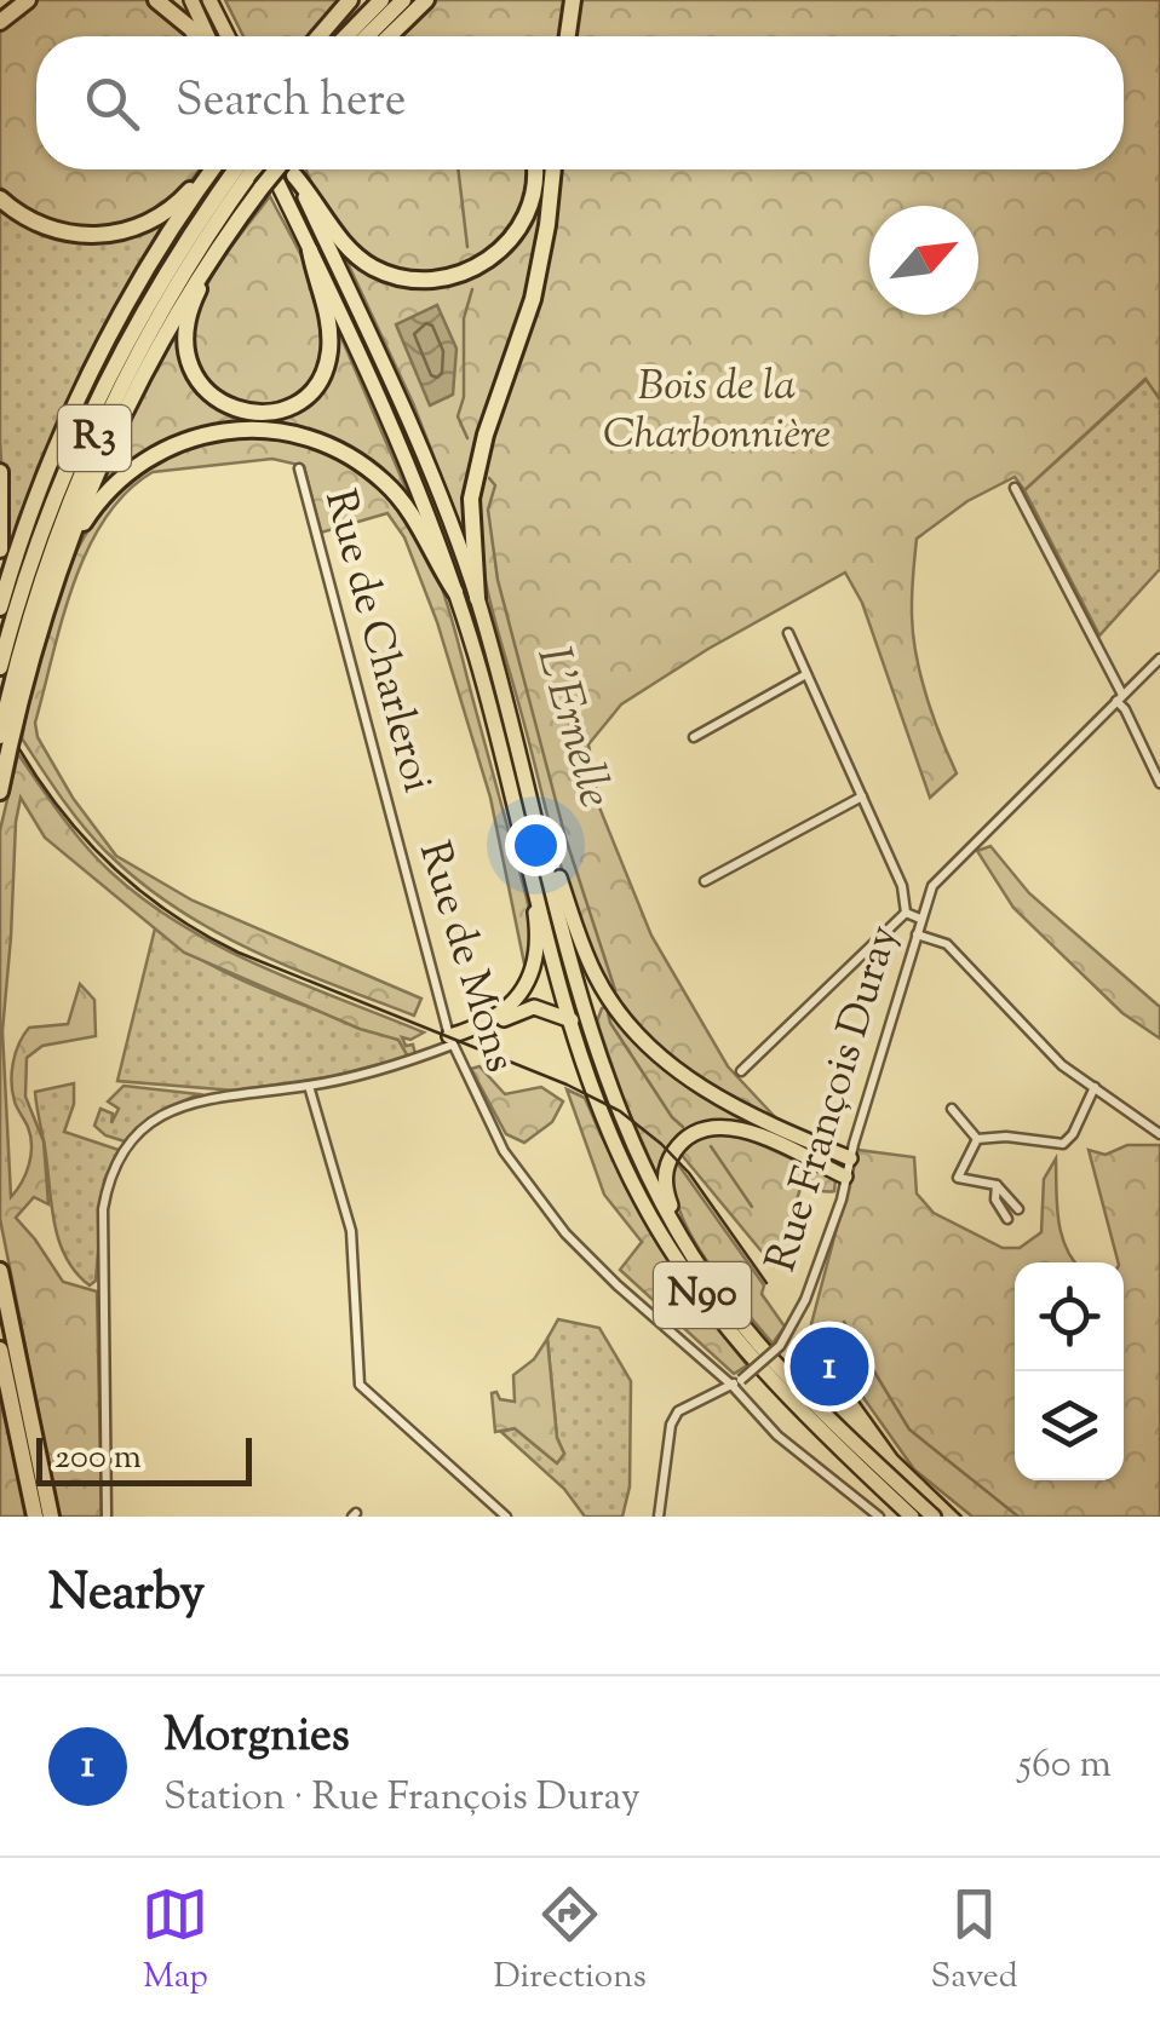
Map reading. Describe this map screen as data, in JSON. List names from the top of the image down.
{
  "streets": {
    "highway": ["R3", "N90"],
    "street": ["Rue de Charleroi", "Rue de Mons", "Rue François Duray"]
  },
  "crossings": [
    ["Rue de Charleroi", "Rue de Mons"],
    ["Rue de Mons", "Rue François Duray"]
  ],
  "water": ["L'Ernelle"],
  "parks": ["Bois de la Charbonnière"],
  "scale_bar": "200 m",
  "north": "top right",
  "page": {
    "search": "Search here",
    "pins": "1",
    "scale": "200 m",
    "heading": "Nearby",
    "list": [
      {
        "mark": "1",
        "name": "Morgnies",
        "note": "Station · Rue François Duray",
        "value": "560 m"
      }
    ],
    "nav": ["Map", "Directions", "Saved"]
  }
}
